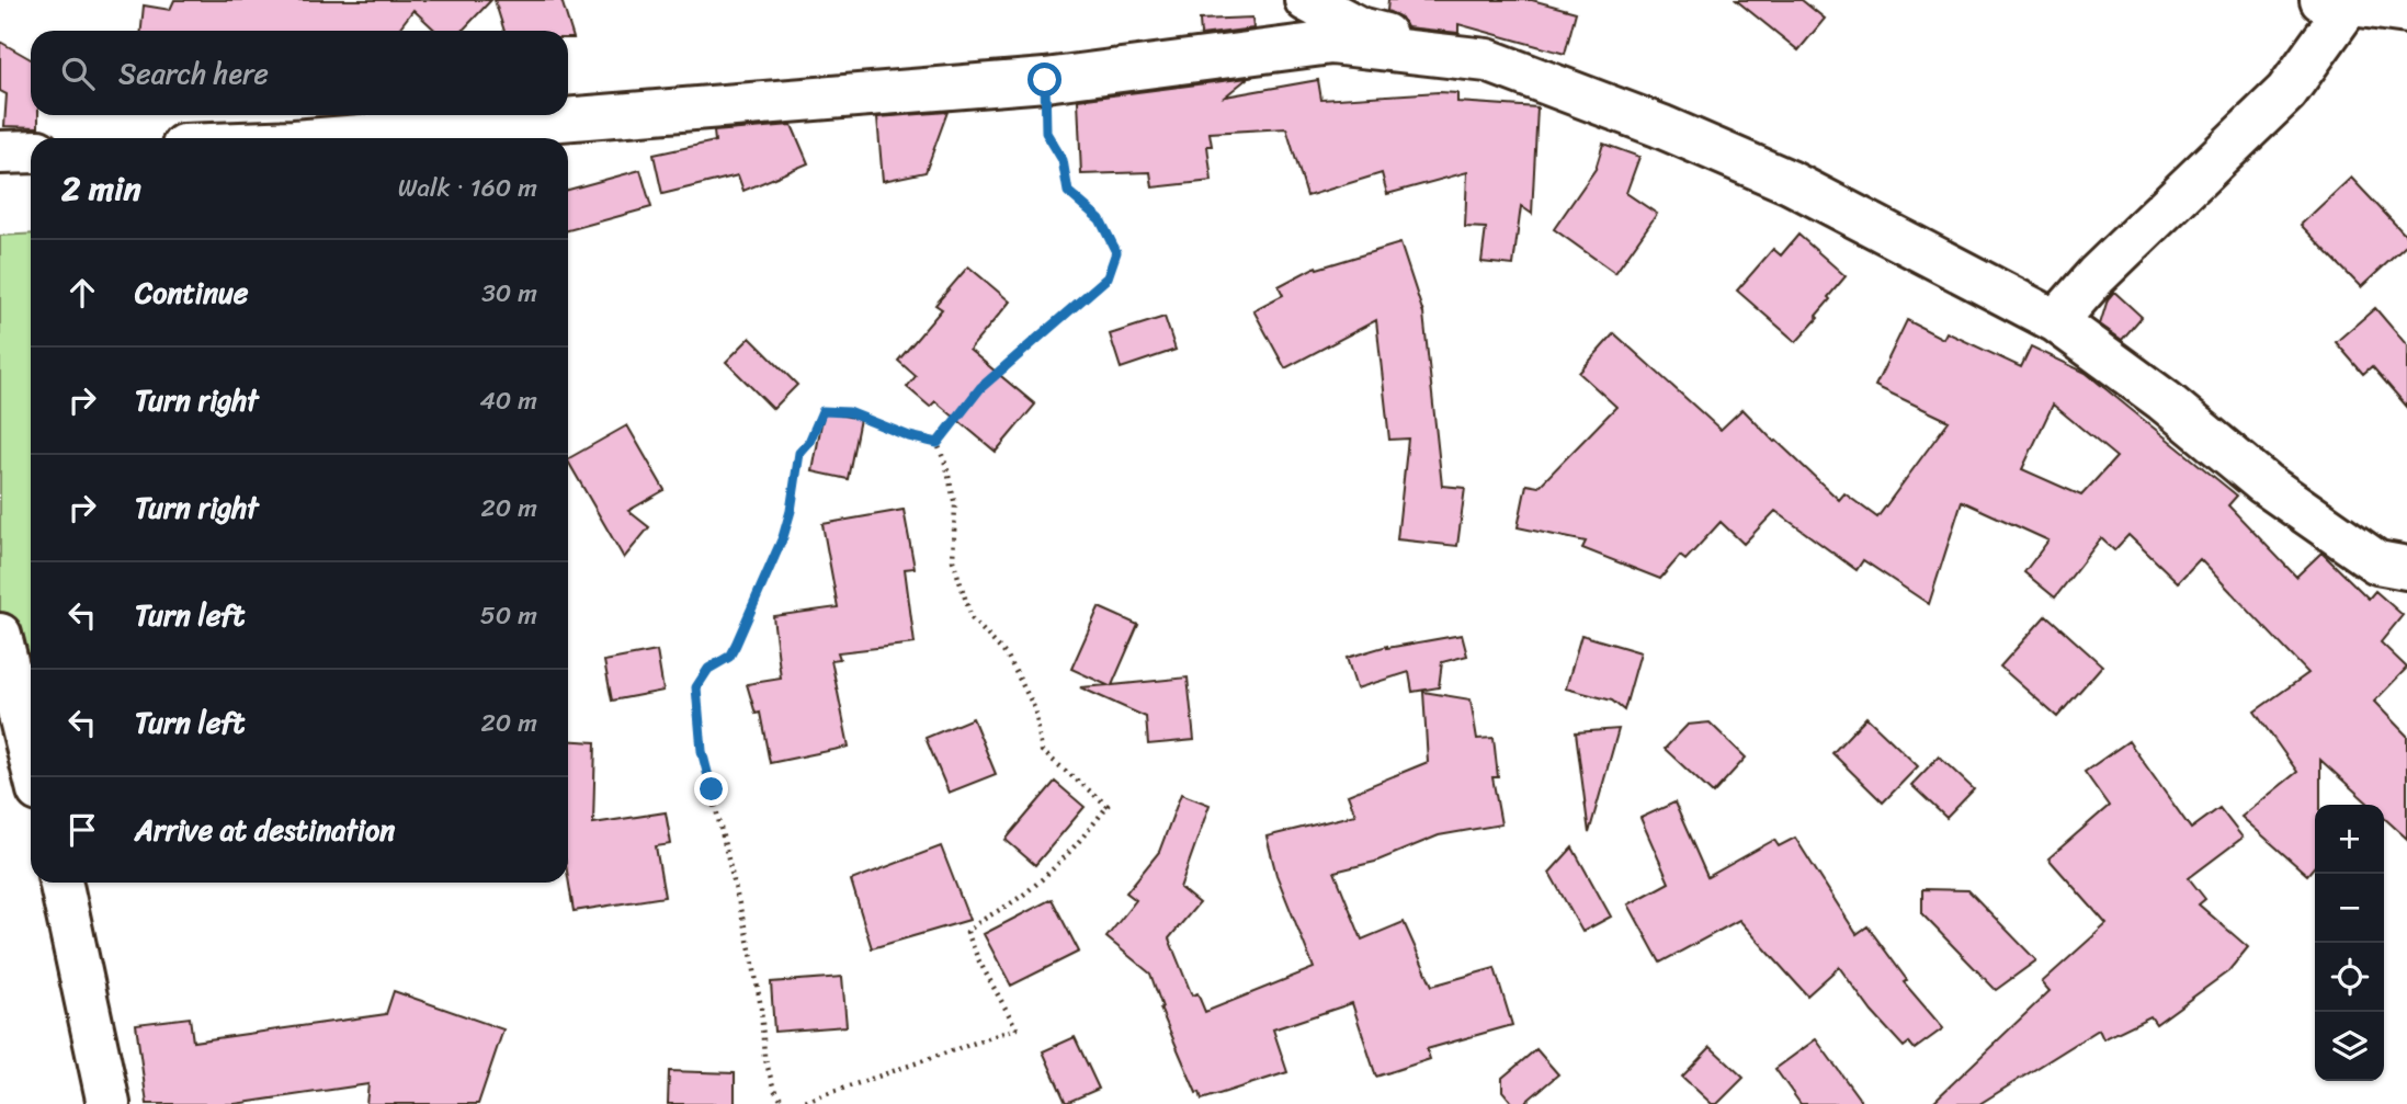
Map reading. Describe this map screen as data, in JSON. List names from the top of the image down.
{
  "page": {
    "search": "Search here",
    "heading": ["2 min", "Walk · 160 m"],
    "list": [
      ["Continue", "30 m"],
      ["Turn right", "40 m"],
      ["Turn right", "20 m"],
      ["Turn left", "50 m"],
      ["Turn left", "20 m"],
      "Arrive at destination"
    ],
    "map_buttons": ["+", "−"]
  }
}
